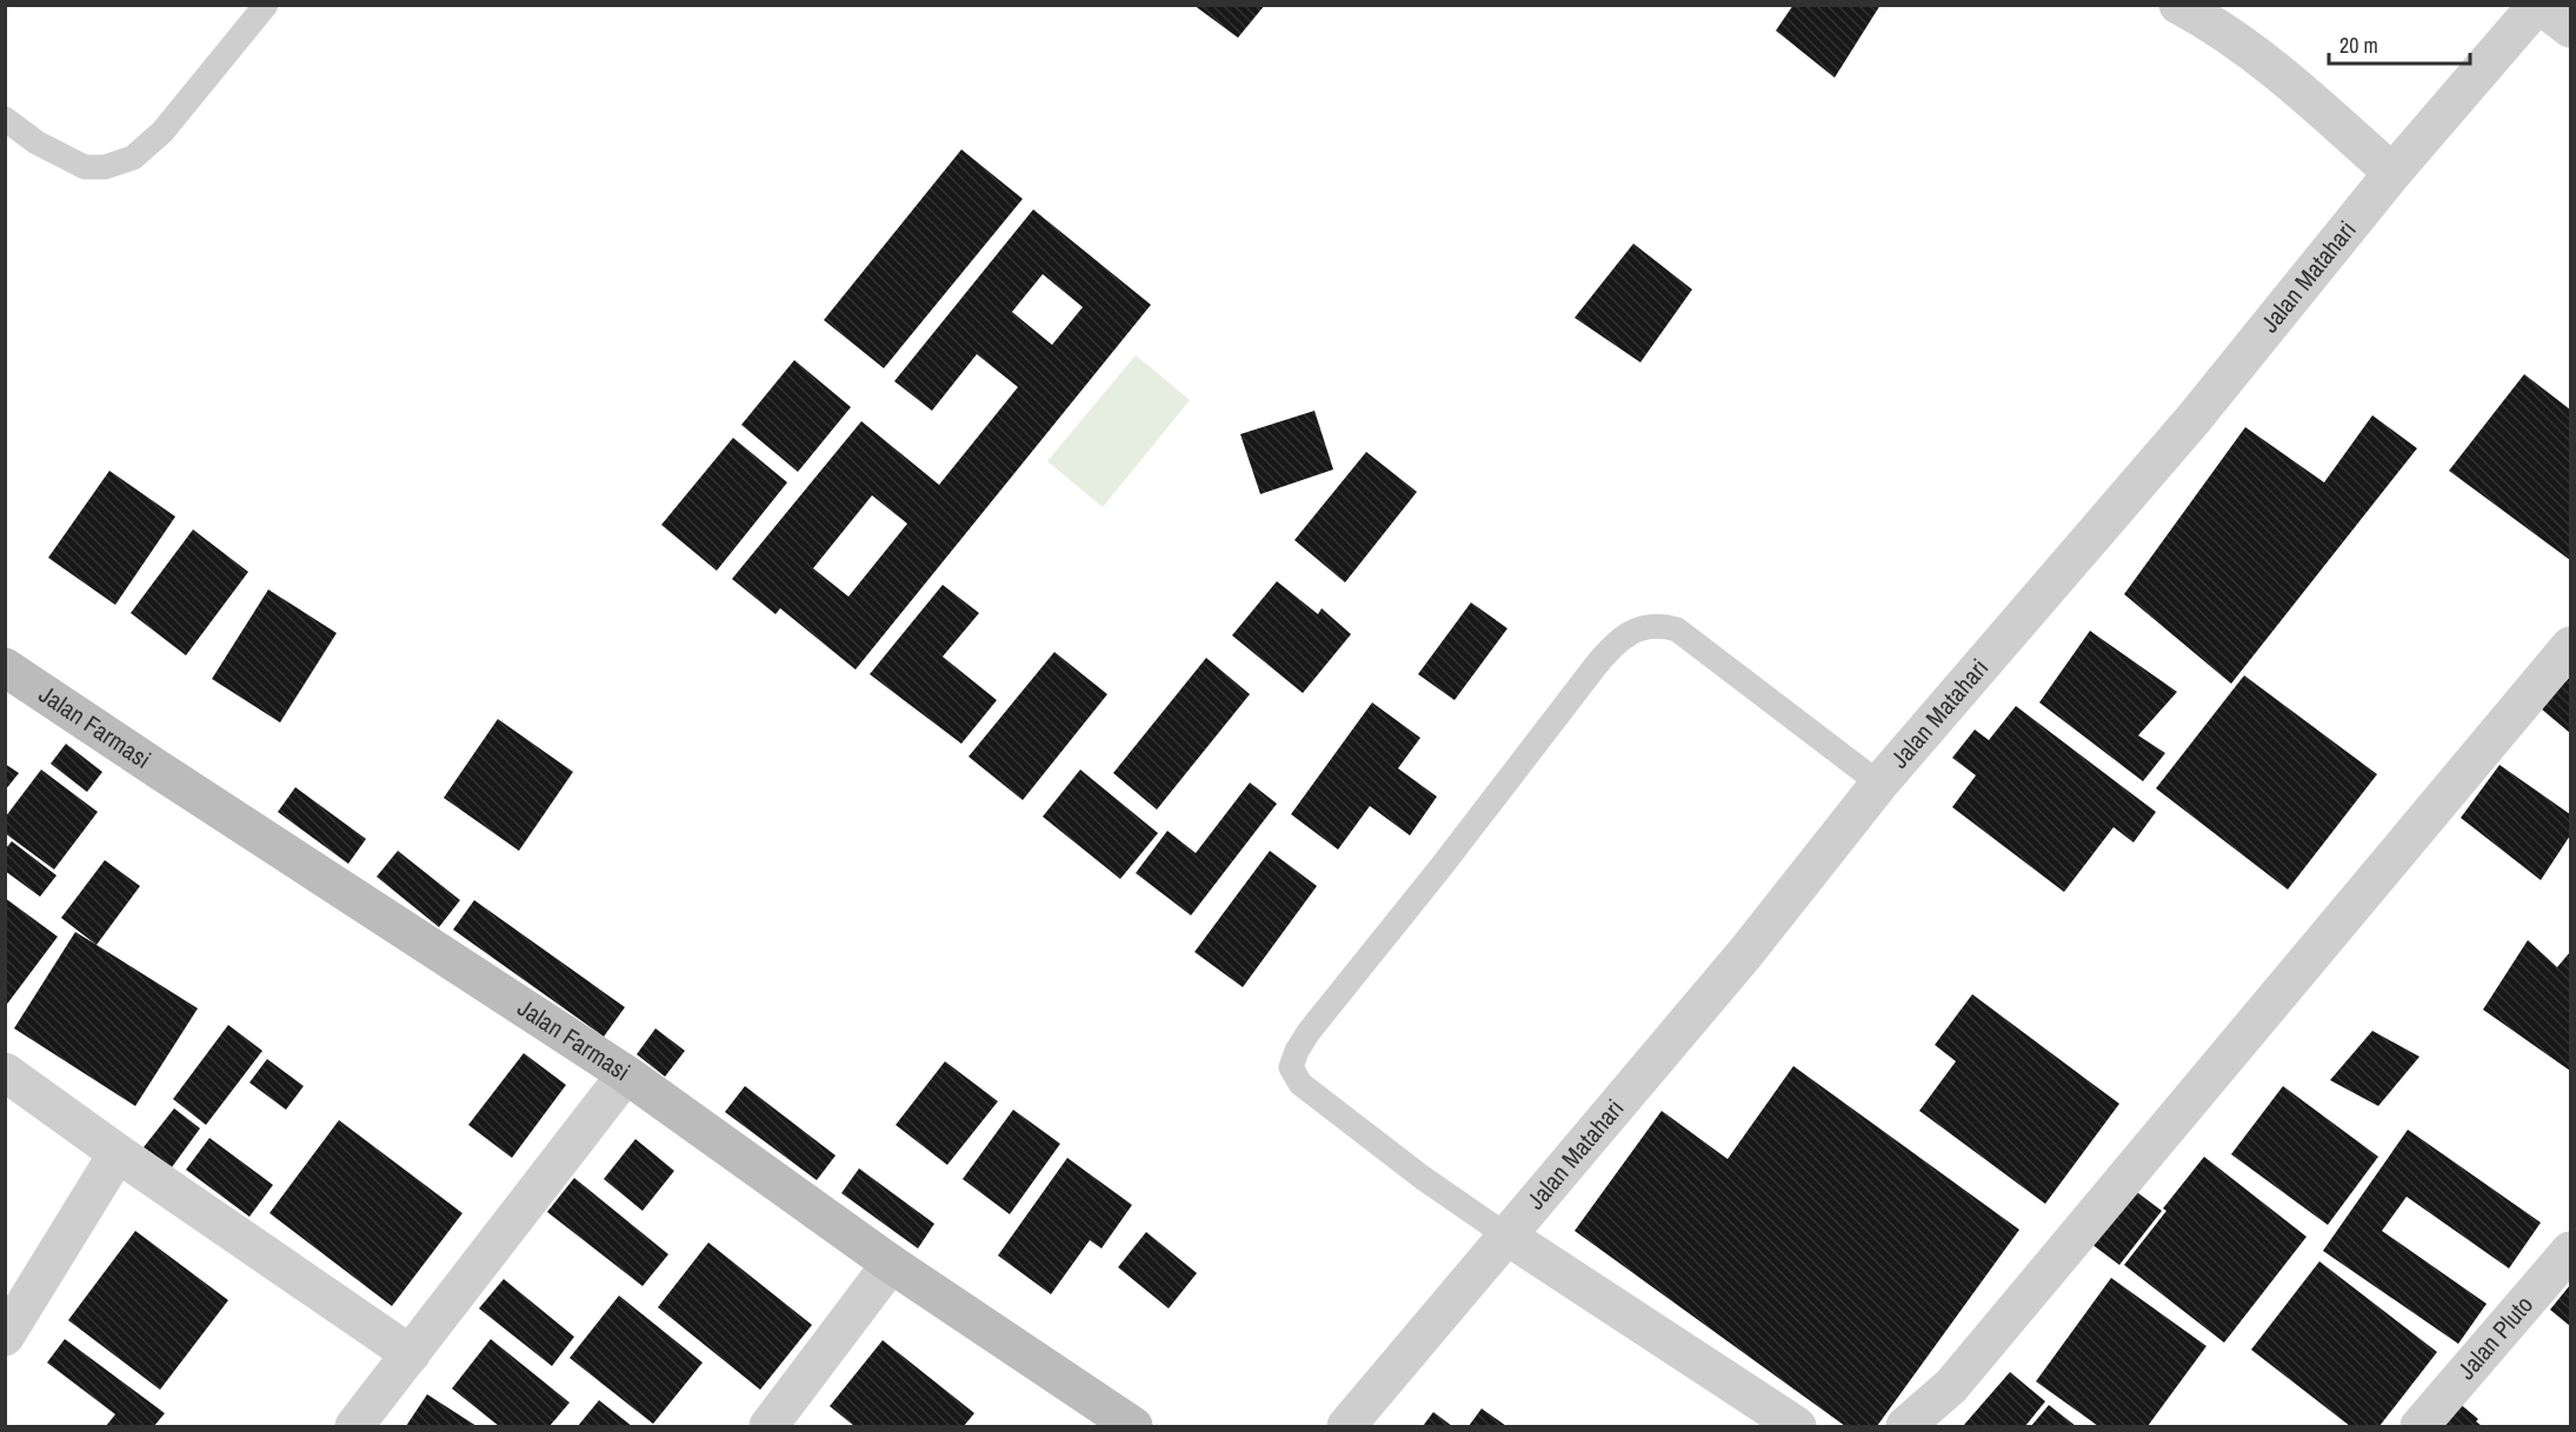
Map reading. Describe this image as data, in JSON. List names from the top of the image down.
{
  "streets": {
    "street": ["Jalan Matahari", "Jalan Farmasi", "Jalan Pluto"]
  },
  "scale_bar": "20 m"
}
